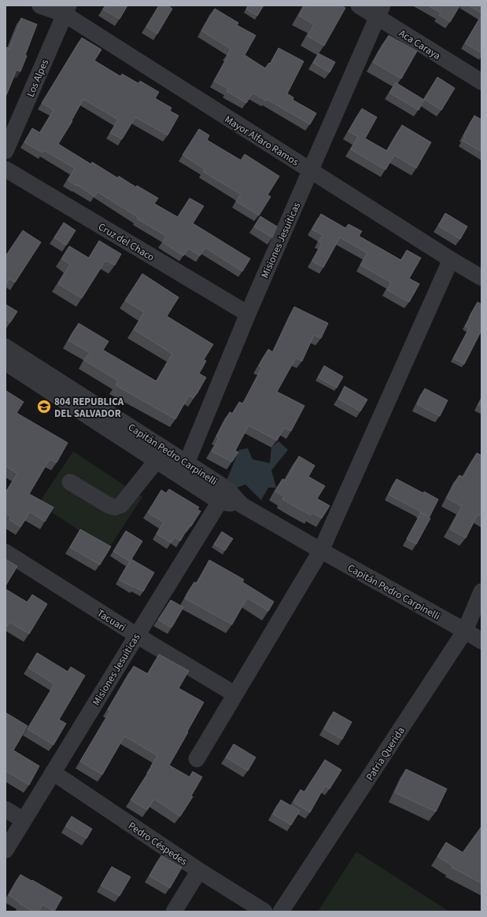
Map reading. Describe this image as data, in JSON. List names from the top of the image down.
{
  "streets": {
    "street": [
      "Aca Caraya",
      "Los Alpes",
      "Mayor Alfaro Ramos",
      "Misiones Jesuíticas",
      "Cruz del Chaco",
      "Capitán Pedro Carpinelli",
      "Tacuari",
      "Patria Querida",
      "Pedro Céspedes"
    ]
  },
  "crossings": [
    ["Aca Caraya", "Misiones Jesuíticas"],
    ["Los Alpes", "Mayor Alfaro Ramos"],
    ["Mayor Alfaro Ramos", "Misiones Jesuíticas"],
    ["Misiones Jesuíticas", "Cruz del Chaco"],
    ["Misiones Jesuíticas", "Capitán Pedro Carpinelli"],
    ["Misiones Jesuíticas", "Tacuari"],
    ["Misiones Jesuíticas", "Pedro Céspedes"],
    ["Capitán Pedro Carpinelli", "Patria Querida"]
  ],
  "places": {
    "school or university": ["804 REPUBLICA DEL SALVADOR"]
  }
}
